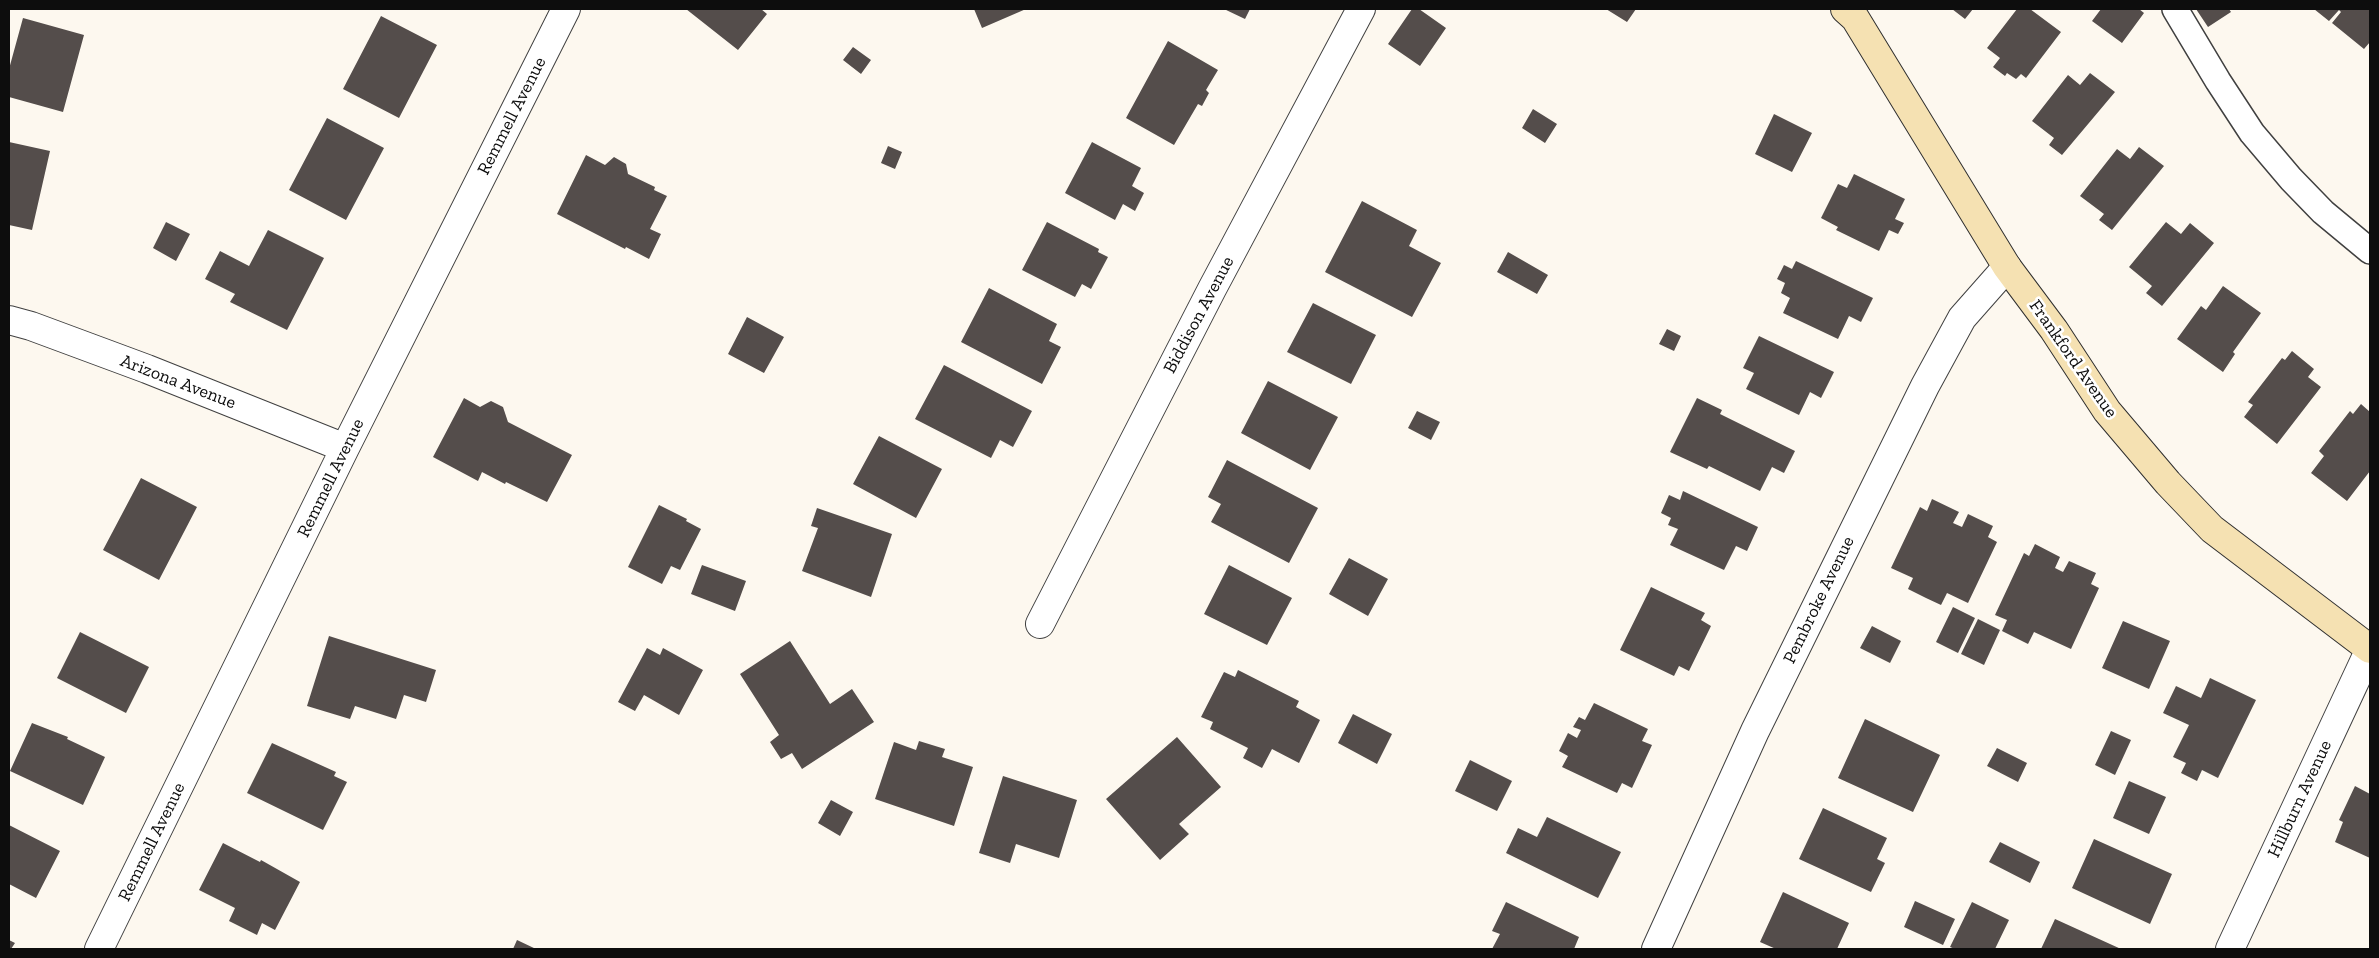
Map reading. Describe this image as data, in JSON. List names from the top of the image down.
{
  "streets": {
    "street": [
      "Remmell Avenue",
      "Biddison Avenue",
      "Frankford Avenue",
      "Arizona Avenue",
      "Pembroke Avenue",
      "Hillburn Avenue"
    ]
  },
  "crossings": [
    ["Remmell Avenue", "Arizona Avenue"],
    ["Frankford Avenue", "Pembroke Avenue"],
    ["Frankford Avenue", "Hillburn Avenue"]
  ]
}
